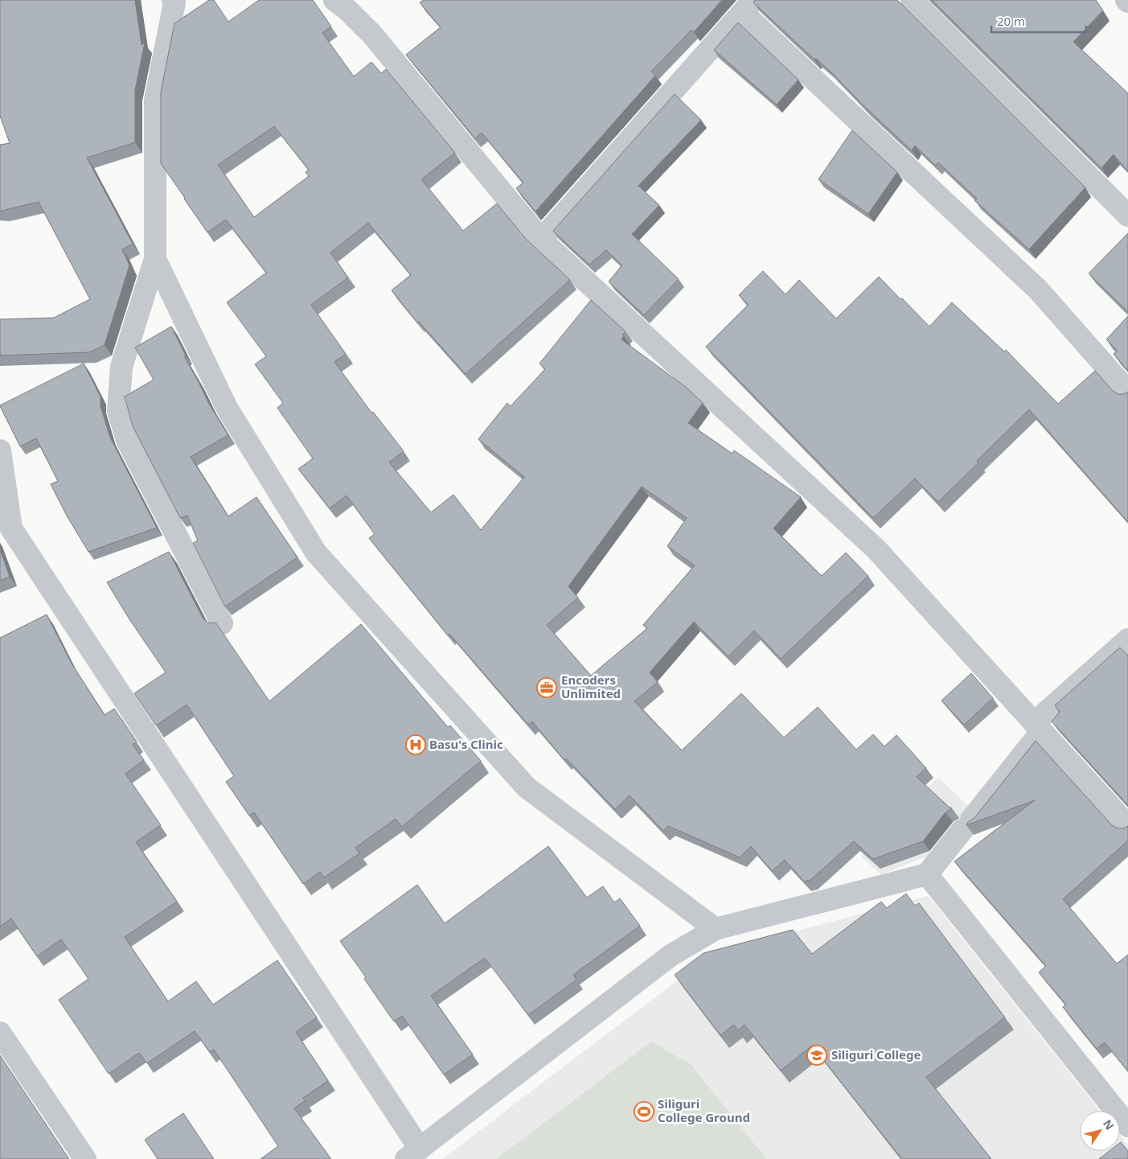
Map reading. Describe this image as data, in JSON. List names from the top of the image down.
{
  "places": {
    "office": ["Encoders Unlimited"],
    "hospital": ["Basu's Clinic"],
    "school or university": ["Siliguri College"],
    "sports": ["Siliguri College Ground"]
  },
  "scale_bar": "20 m",
  "north": "top right"
}
